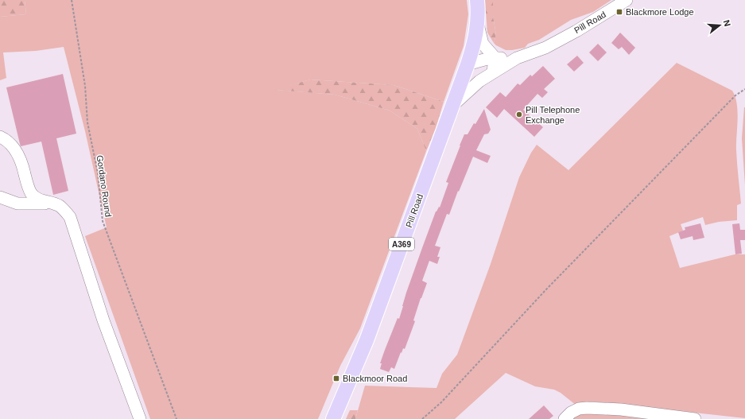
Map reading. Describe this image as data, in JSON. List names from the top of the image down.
{
  "streets": {
    "main road": ["Pill Road", "A369"],
    "path": ["Gordano Round"]
  },
  "crossings": [
    ["Pill Road", "A369"]
  ],
  "places": {
    "transit": ["Blackmore Lodge", "Blackmoor Road"],
    "other": ["Pill Telephone Exchange"]
  },
  "north": "right"
}
